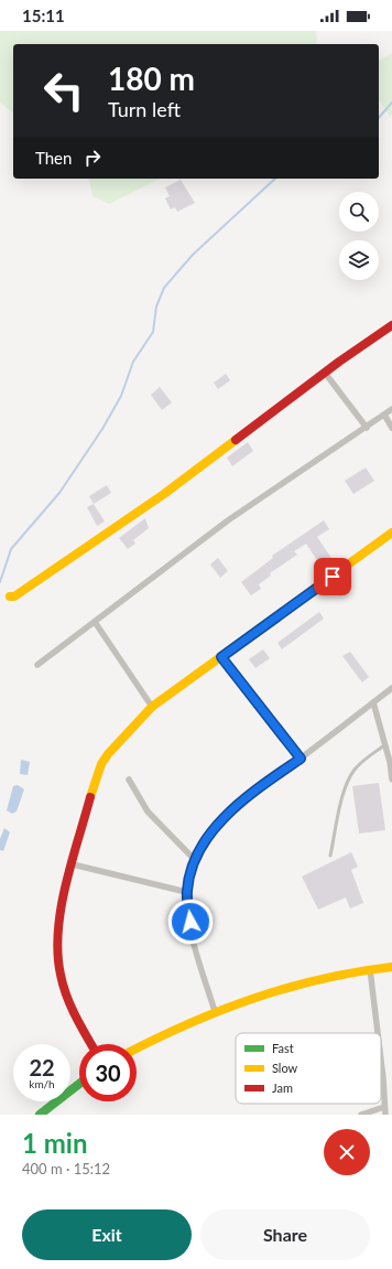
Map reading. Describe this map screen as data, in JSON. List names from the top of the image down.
{
  "legend": ["Fast", "Slow", "Jam"],
  "page": {
    "status": "15:11",
    "turn": ["180 m", "Turn left"],
    "then": "Then",
    "speed": "22 km/h",
    "limit": "30",
    "heading": ["1 min", "400 m · 15:12"],
    "buttons": ["Exit", "Share"]
  }
}
